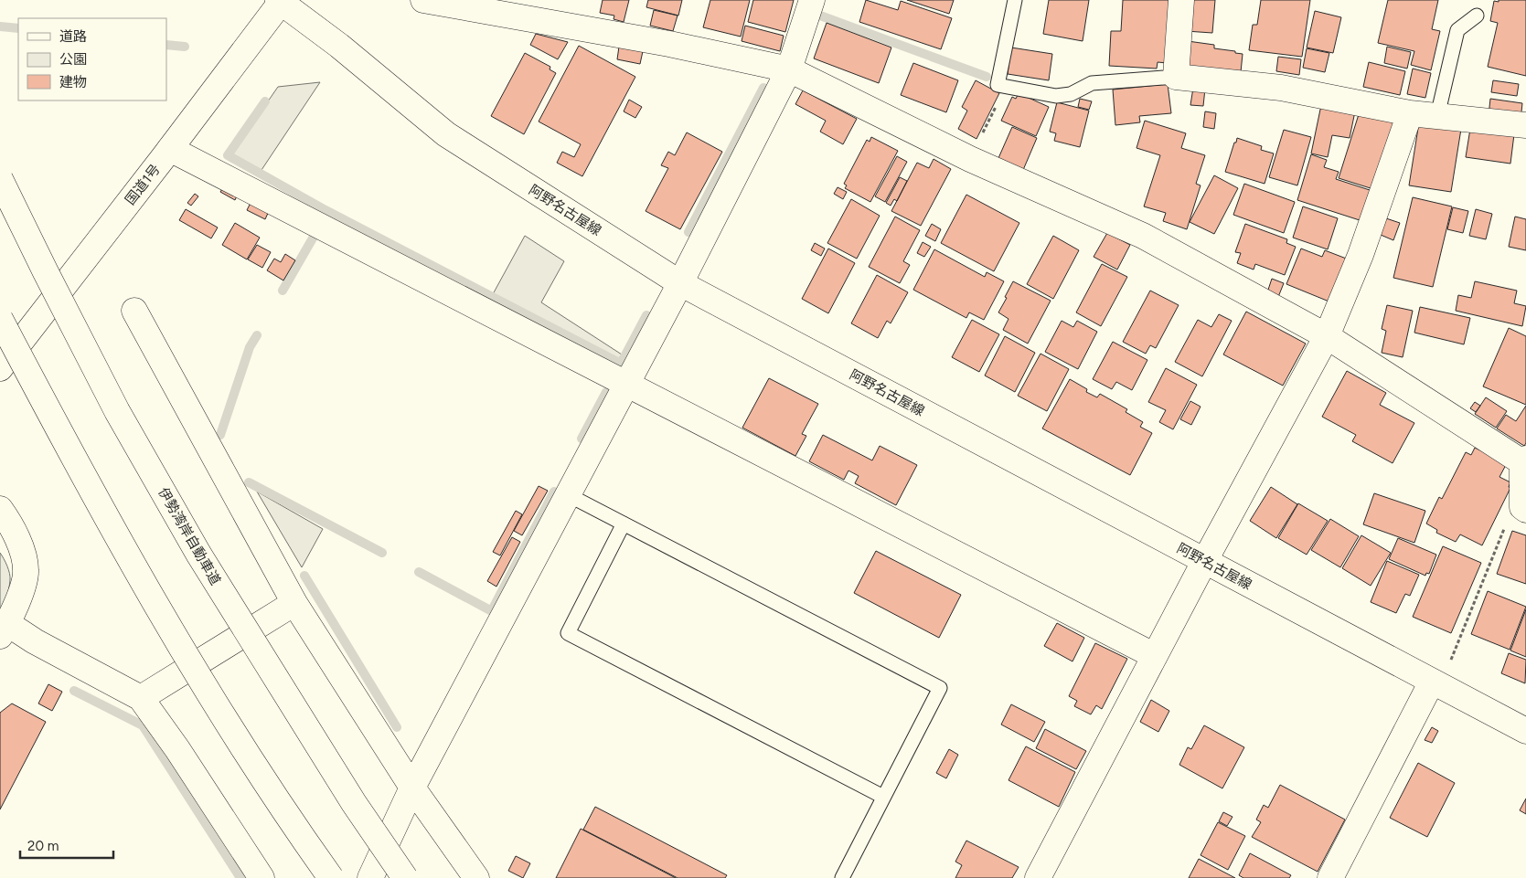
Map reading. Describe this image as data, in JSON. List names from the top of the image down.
{
  "streets": {
    "main road": ["国道1号", "阿野名古屋線", "伊勢湾岸自動車道"]
  },
  "crossings": [
    ["国道1号", "阿野名古屋線"]
  ],
  "legend": ["道路", "公園", "建物"],
  "scale_bar": "20 m"
}
